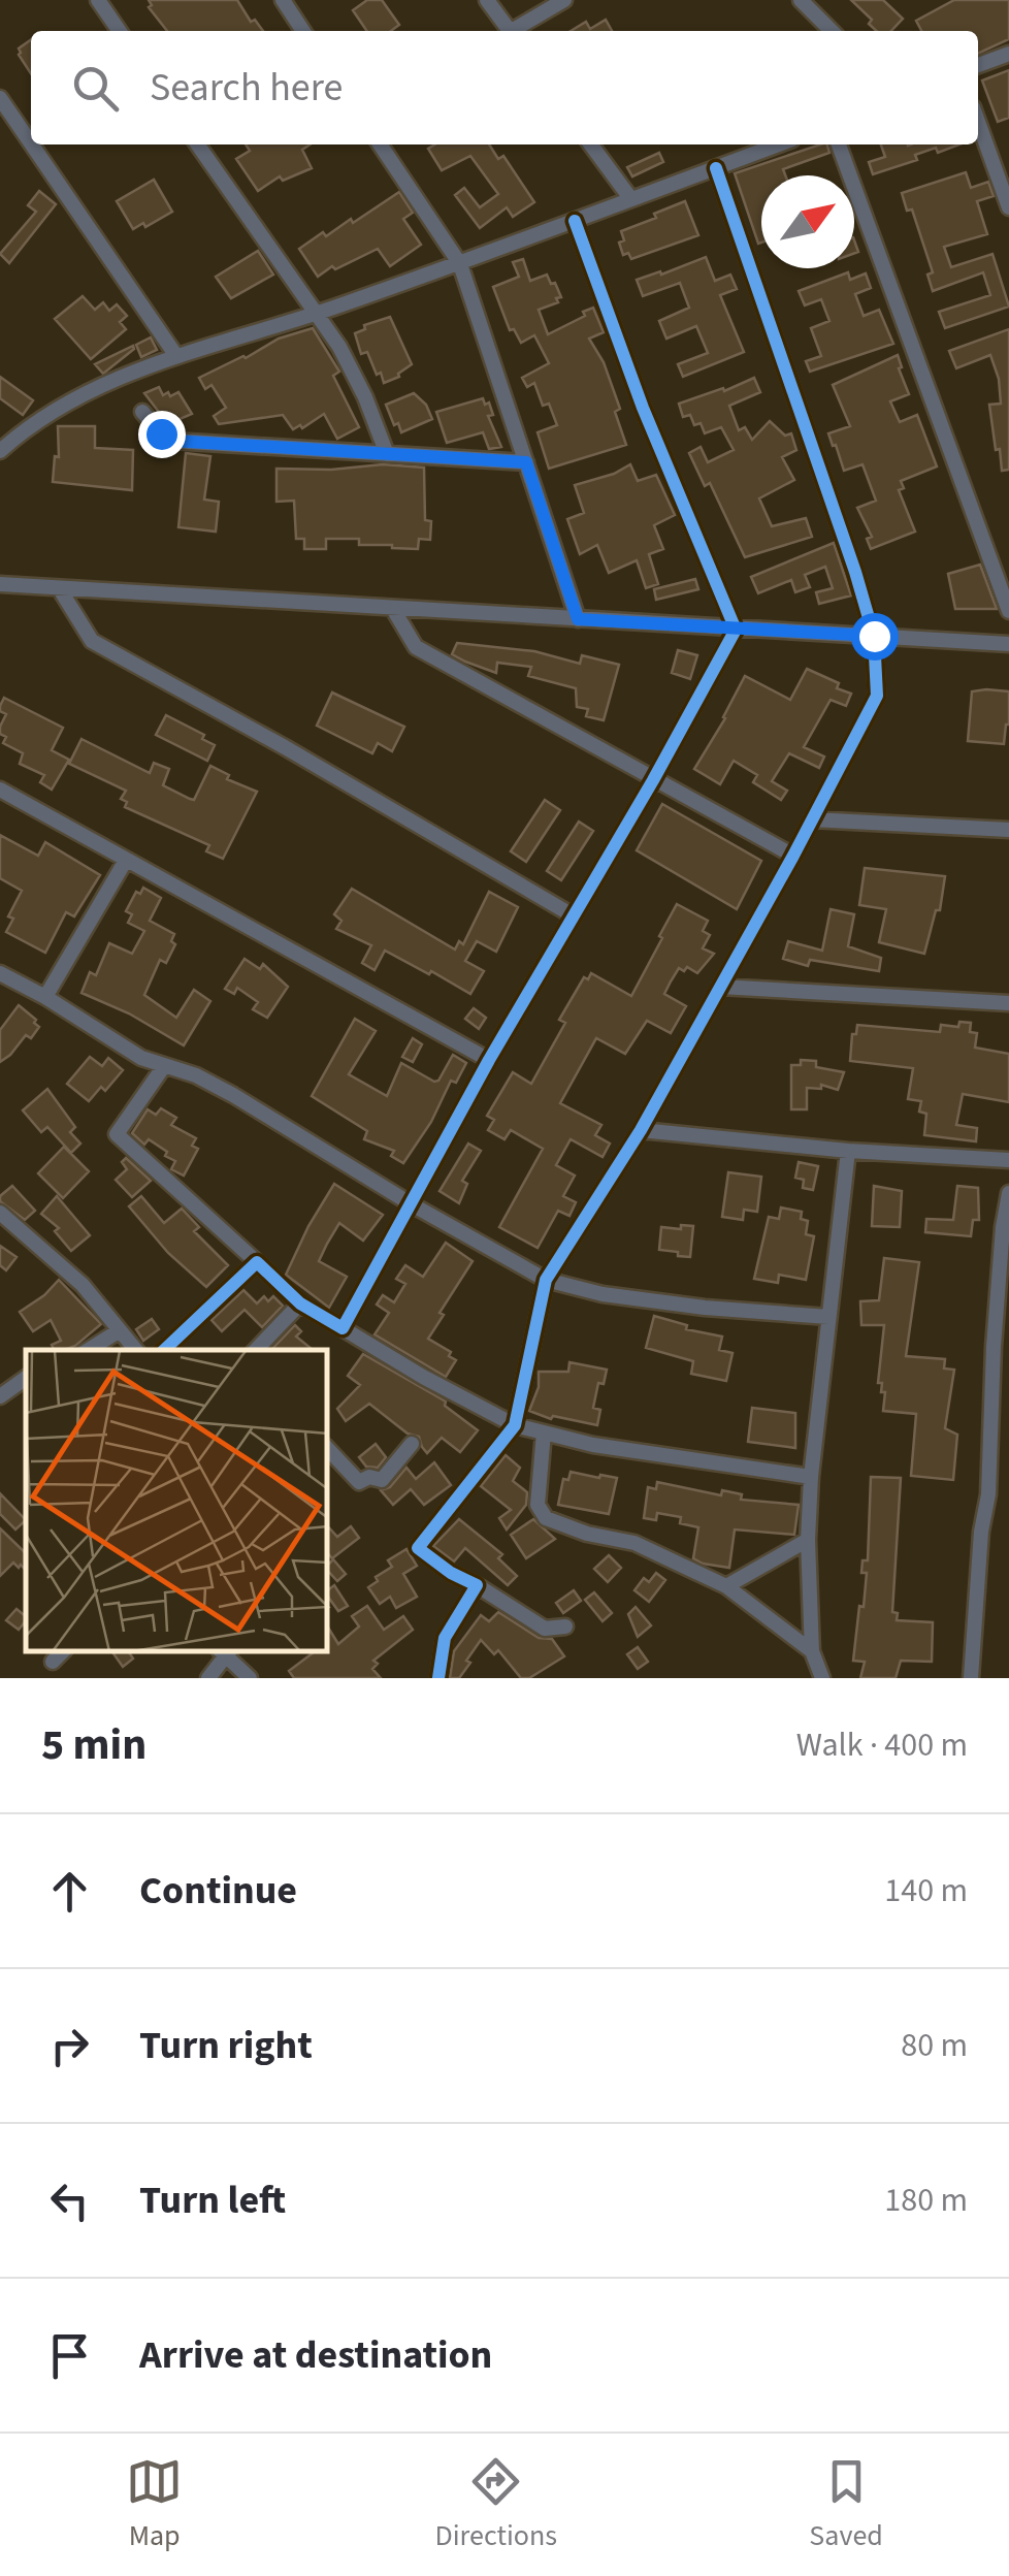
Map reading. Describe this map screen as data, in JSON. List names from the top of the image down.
{
  "north": "top right",
  "page": {
    "search": "Search here",
    "heading": ["5 min", "Walk · 400 m"],
    "list": [
      ["Continue", "140 m"],
      ["Turn right", "80 m"],
      ["Turn left", "180 m"],
      "Arrive at destination"
    ],
    "nav": ["Map", "Directions", "Saved"]
  }
}
